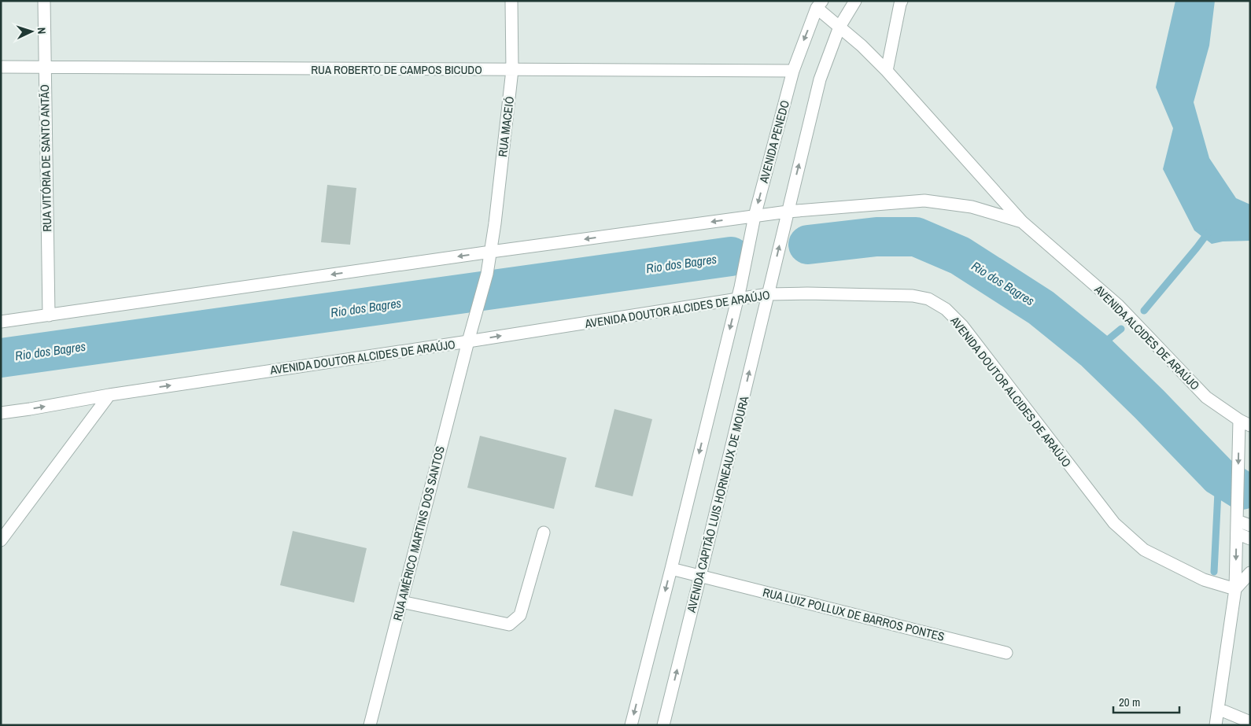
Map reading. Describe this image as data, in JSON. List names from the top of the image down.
{
  "streets": {
    "street": [
      "RUA ROBERTO DE CAMPOS BICUDO",
      "RUA MACEIÓ",
      "AVENIDA PENEDO",
      "RUA VITÓRIA DE SANTO ANTÃO",
      "AVENIDA DOUTOR ALCIDES DE ARAÚJO",
      "AVENIDA ALCIDES DE ARAÚJO",
      "AVENIDA CAPITÃO LUIS HORNEAUX DE MOURA",
      "RUA AMÉRICO MARTINS DOS SANTOS",
      "RUA LUIZ POLLUX DE BARROS PONTES"
    ]
  },
  "crossings": [
    ["RUA ROBERTO DE CAMPOS BICUDO", "RUA MACEIÓ"],
    ["RUA ROBERTO DE CAMPOS BICUDO", "AVENIDA PENEDO"],
    ["RUA ROBERTO DE CAMPOS BICUDO", "RUA VITÓRIA DE SANTO ANTÃO"],
    ["RUA MACEIÓ", "RUA AMÉRICO MARTINS DOS SANTOS"],
    ["AVENIDA PENEDO", "AVENIDA DOUTOR ALCIDES DE ARAÚJO"],
    ["AVENIDA PENEDO", "AVENIDA ALCIDES DE ARAÚJO"],
    ["AVENIDA DOUTOR ALCIDES DE ARAÚJO", "AVENIDA CAPITÃO LUIS HORNEAUX DE MOURA"],
    ["AVENIDA DOUTOR ALCIDES DE ARAÚJO", "RUA AMÉRICO MARTINS DOS SANTOS"],
    ["AVENIDA CAPITÃO LUIS HORNEAUX DE MOURA", "RUA LUIZ POLLUX DE BARROS PONTES"]
  ],
  "water": ["Rio dos Bagres"],
  "scale_bar": "20 m",
  "north": "right"
}
